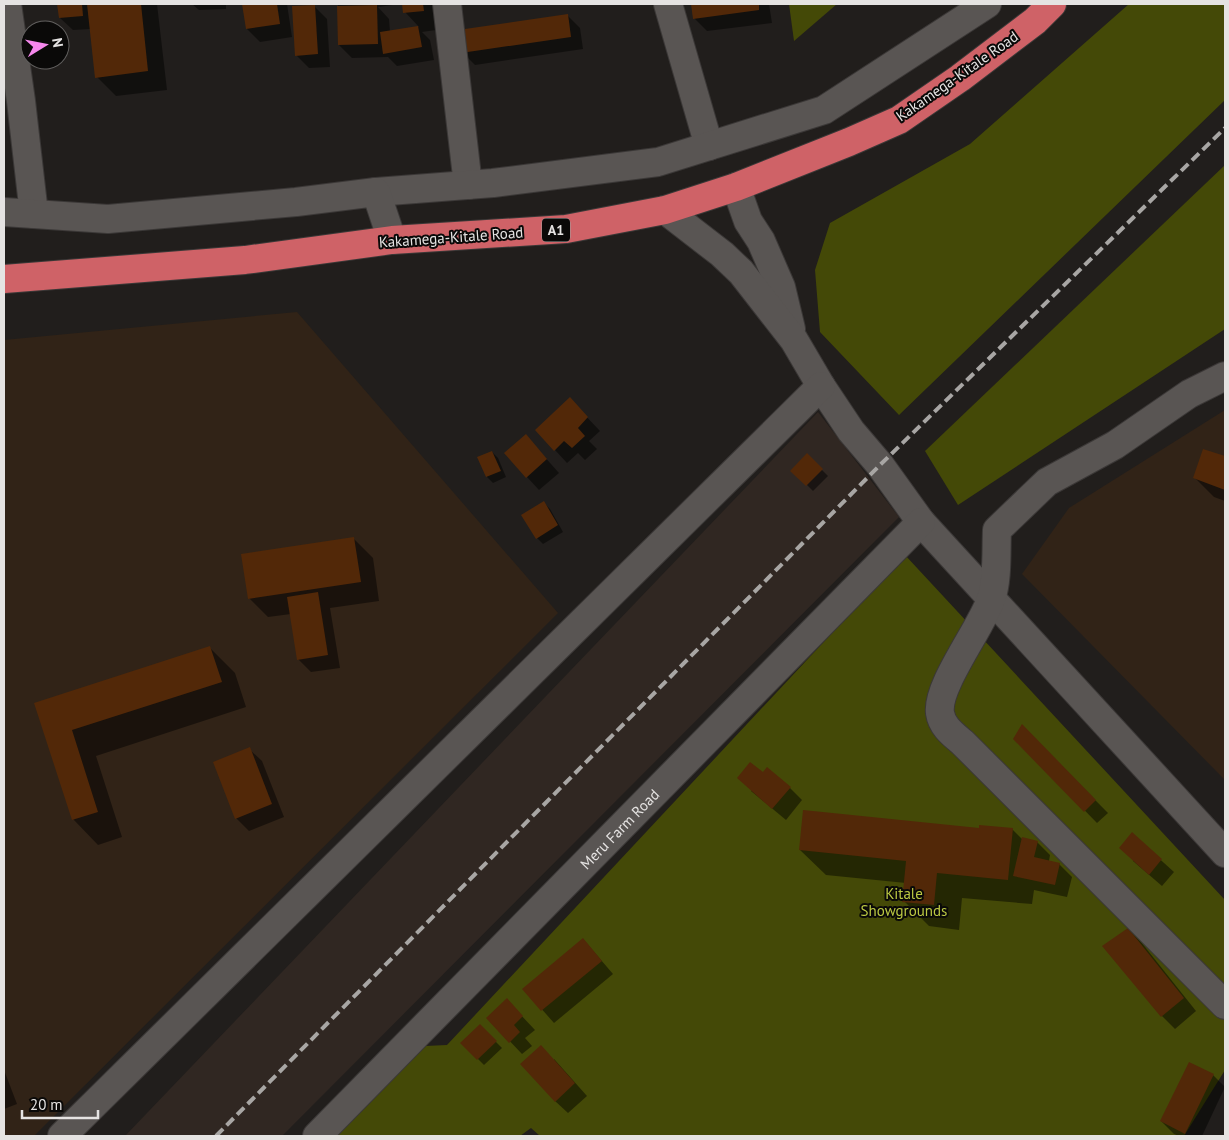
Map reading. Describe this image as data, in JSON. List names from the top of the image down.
{
  "streets": {
    "highway": ["Kakamega-Kitale Road", "A1"],
    "street": ["Meru Farm Road"]
  },
  "parks": ["Kitale Showgrounds"],
  "scale_bar": "20 m",
  "north": "right"
}
